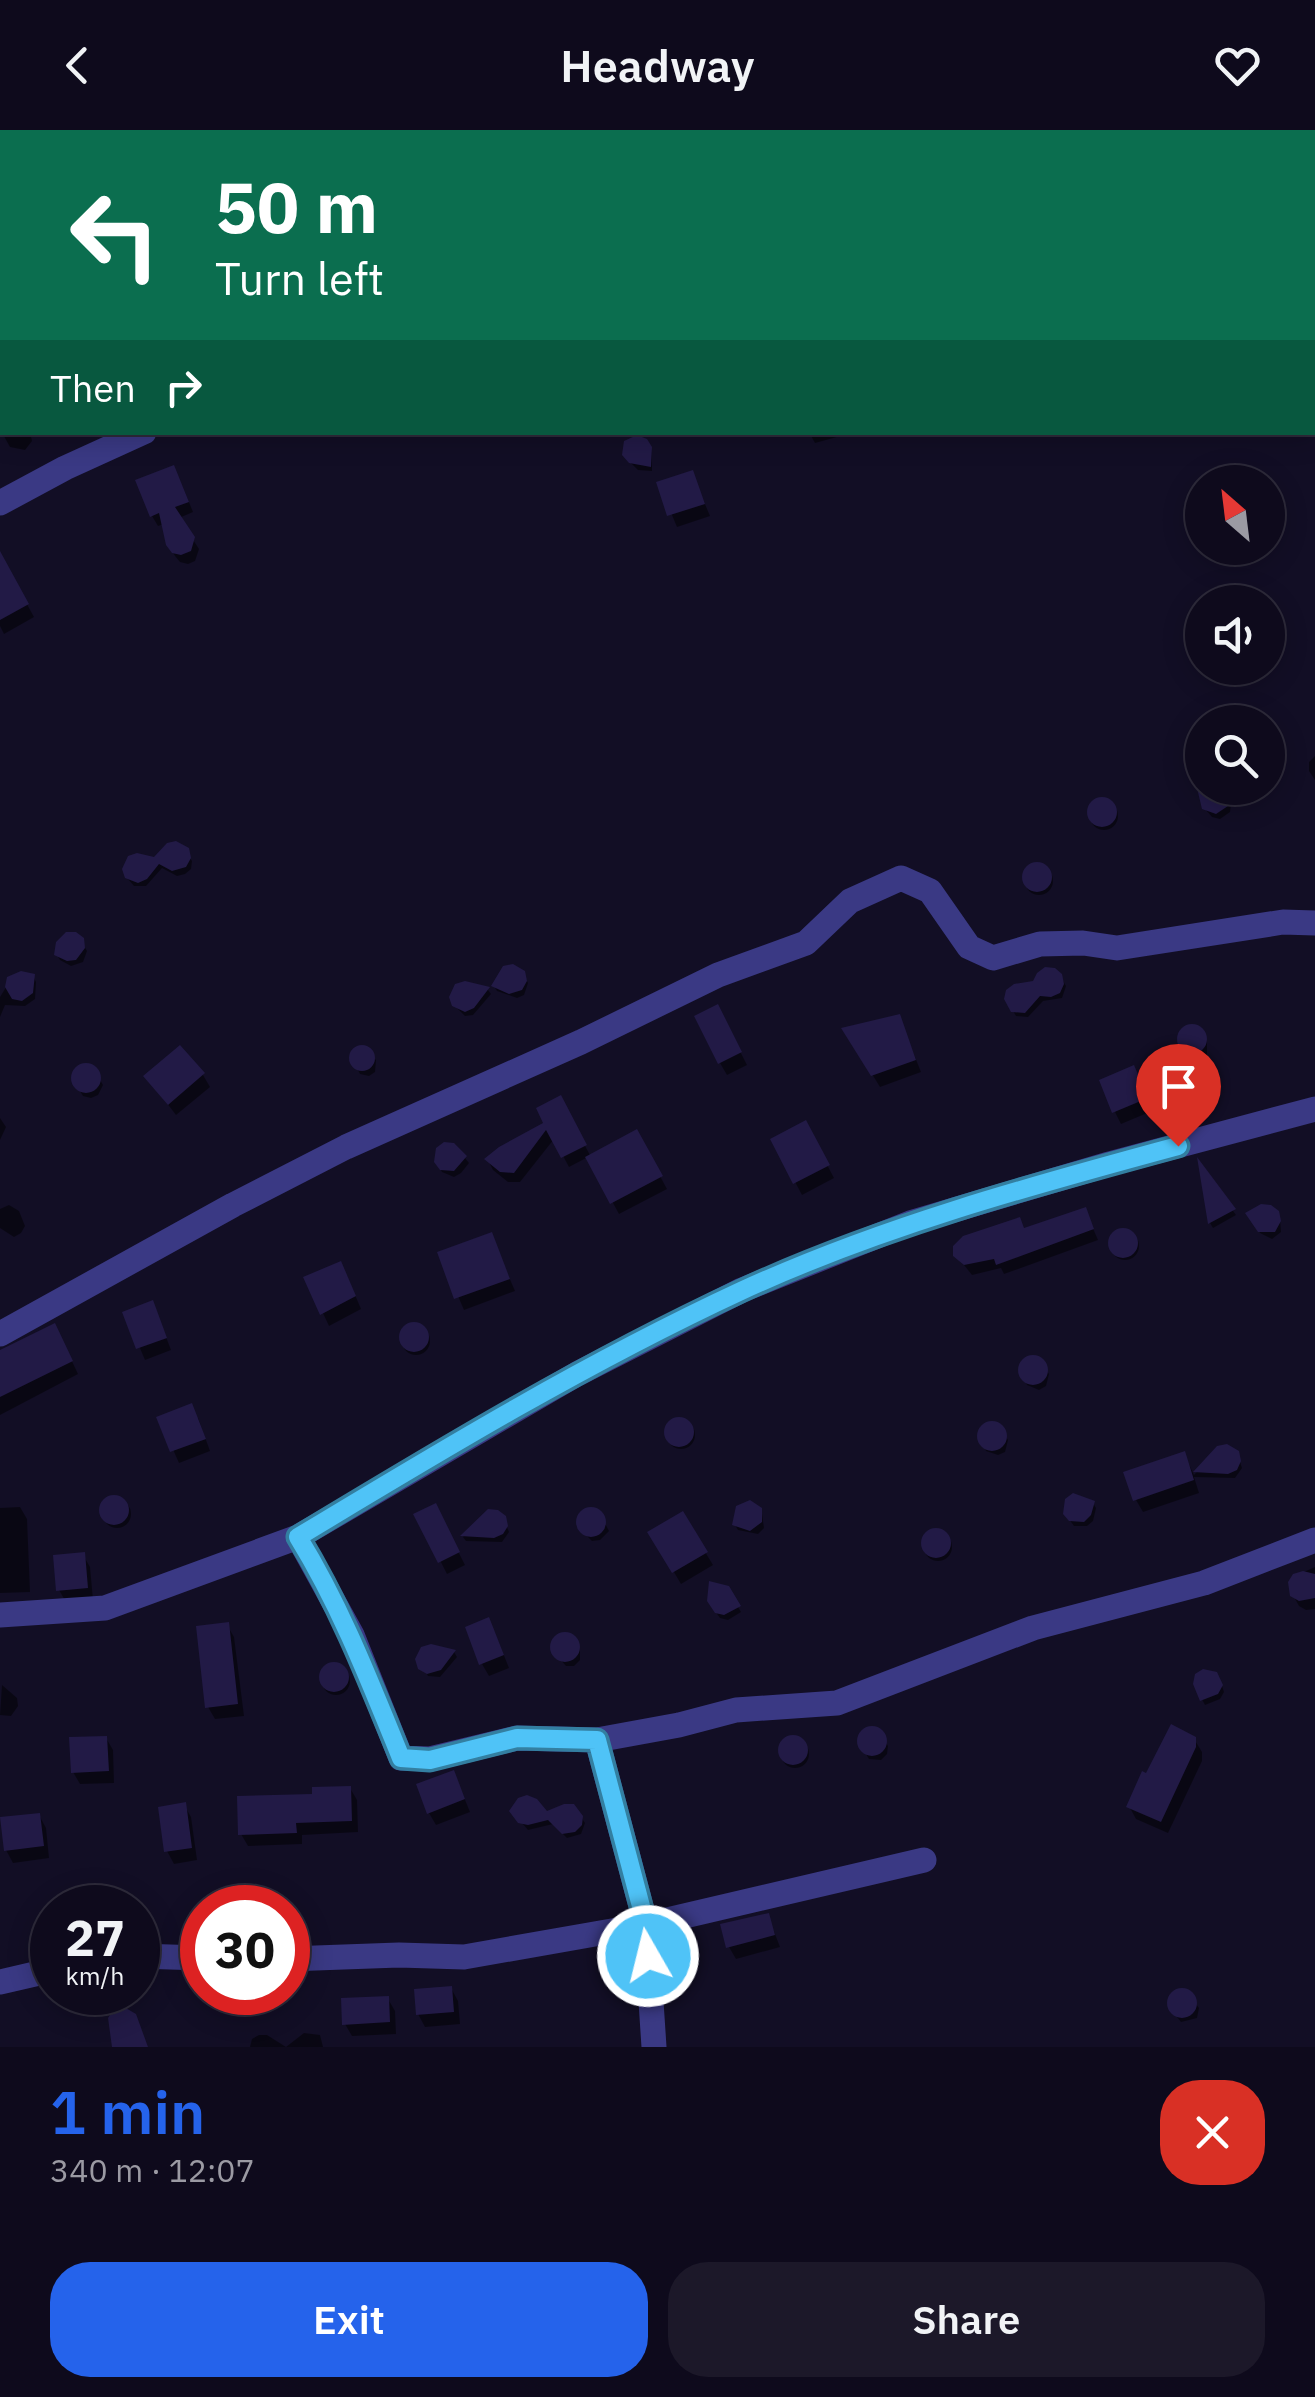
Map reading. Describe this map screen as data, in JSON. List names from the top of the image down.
{
  "north": "top left",
  "page": {
    "header": "Headway",
    "turn": ["50 m", "Turn left"],
    "then": "Then",
    "speed": "27 km/h",
    "limit": "30",
    "heading": ["1 min", "340 m · 12:07"],
    "buttons": ["Exit", "Share"]
  }
}
